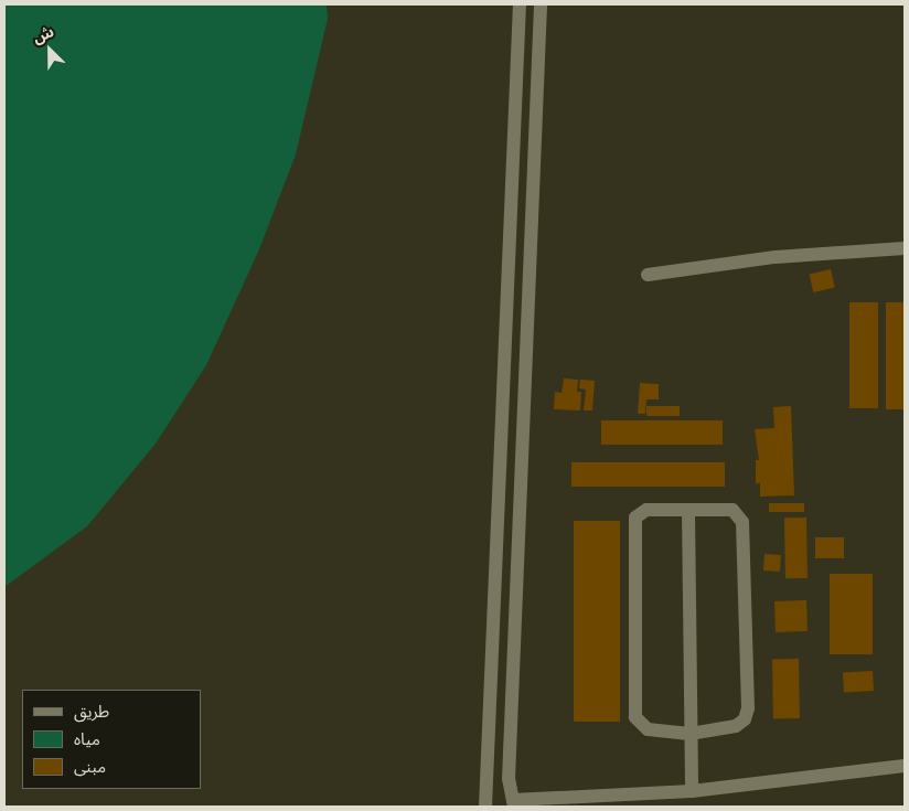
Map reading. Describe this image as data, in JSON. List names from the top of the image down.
{
  "legend": ["طريق", "مياه", "مبنى"],
  "north": "top left"
}
